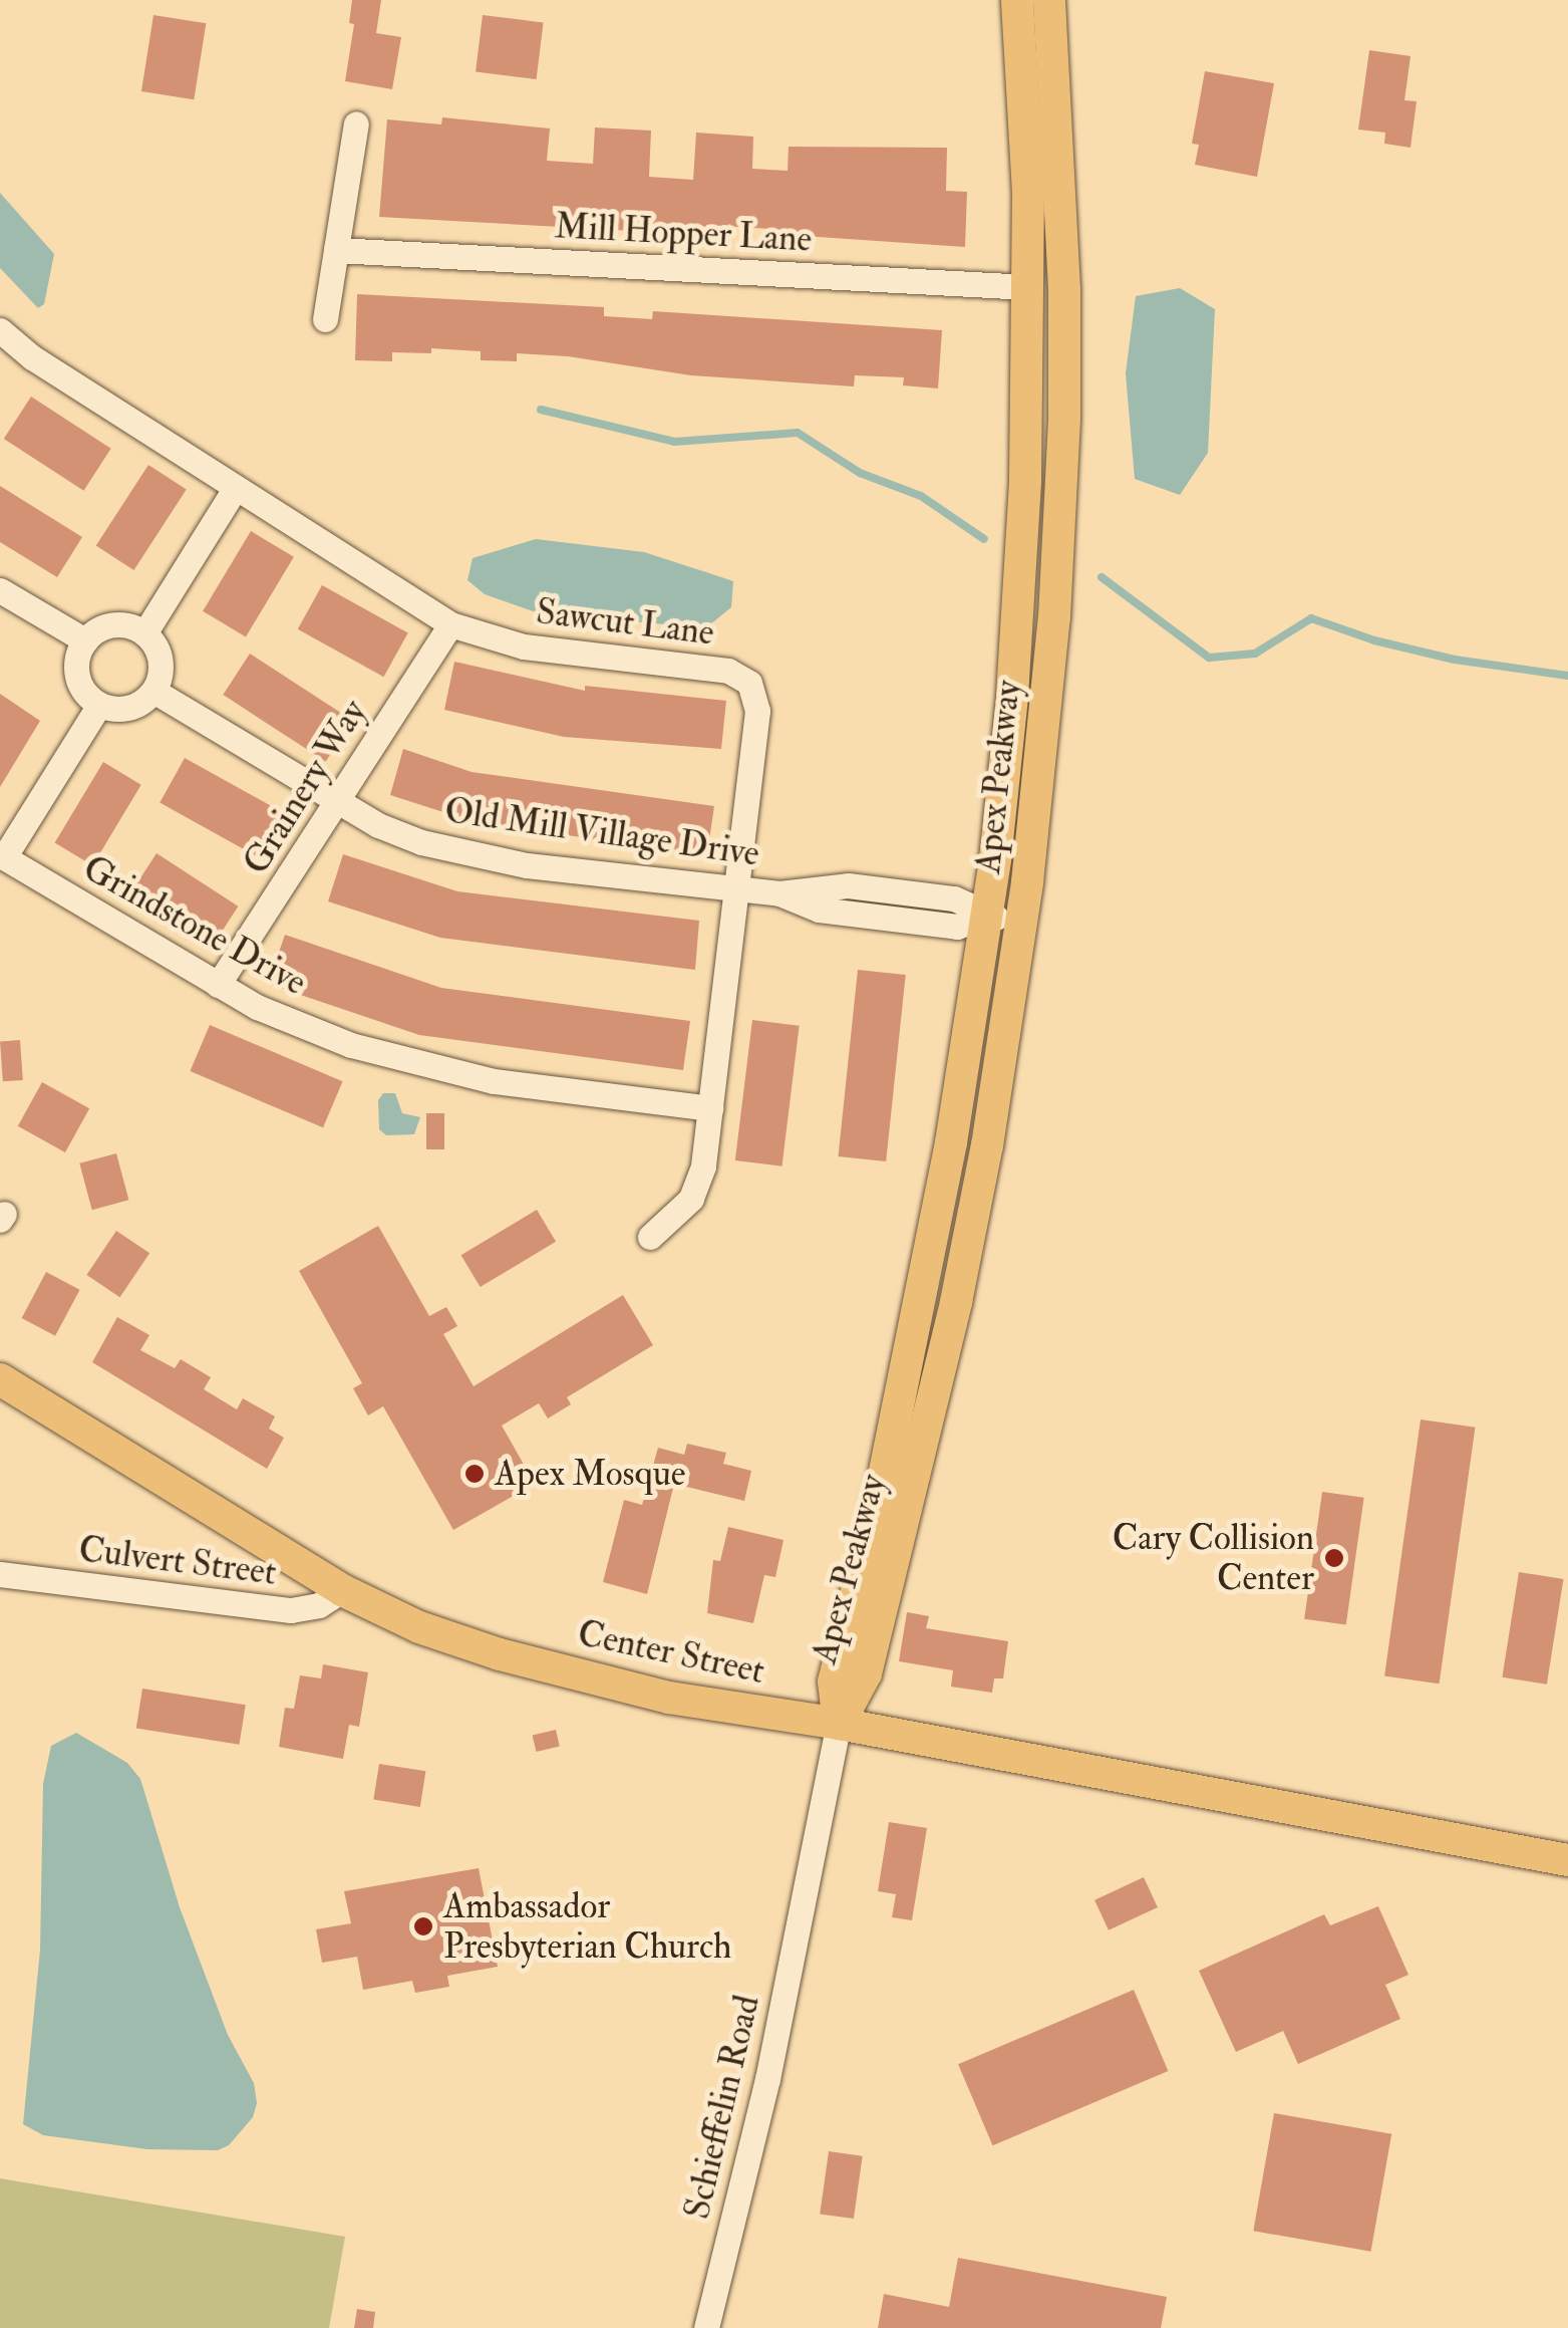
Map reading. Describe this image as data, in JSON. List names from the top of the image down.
{
  "streets": {
    "main road": ["Apex Peakway", "Center Street"],
    "street": [
      "Mill Hopper Lane",
      "Sawcut Lane",
      "Grainery Way",
      "Old Mill Village Drive",
      "Grindstone Drive",
      "Culvert Street",
      "Schieffelin Road"
    ]
  },
  "crossings": [
    ["Mill Hopper Lane", "Apex Peakway"],
    ["Sawcut Lane", "Grainery Way"],
    ["Sawcut Lane", "Old Mill Village Drive"],
    ["Sawcut Lane", "Grindstone Drive"],
    ["Apex Peakway", "Old Mill Village Drive"],
    ["Apex Peakway", "Center Street"],
    ["Apex Peakway", "Schieffelin Road"],
    ["Grainery Way", "Old Mill Village Drive"],
    ["Grainery Way", "Grindstone Drive"],
    ["Old Mill Village Drive", "Grindstone Drive"],
    ["Culvert Street", "Center Street"],
    ["Center Street", "Schieffelin Road"]
  ],
  "places": ["Apex Mosque", "Cary Collision Center", "Ambassador Presbyterian Church"]
}
